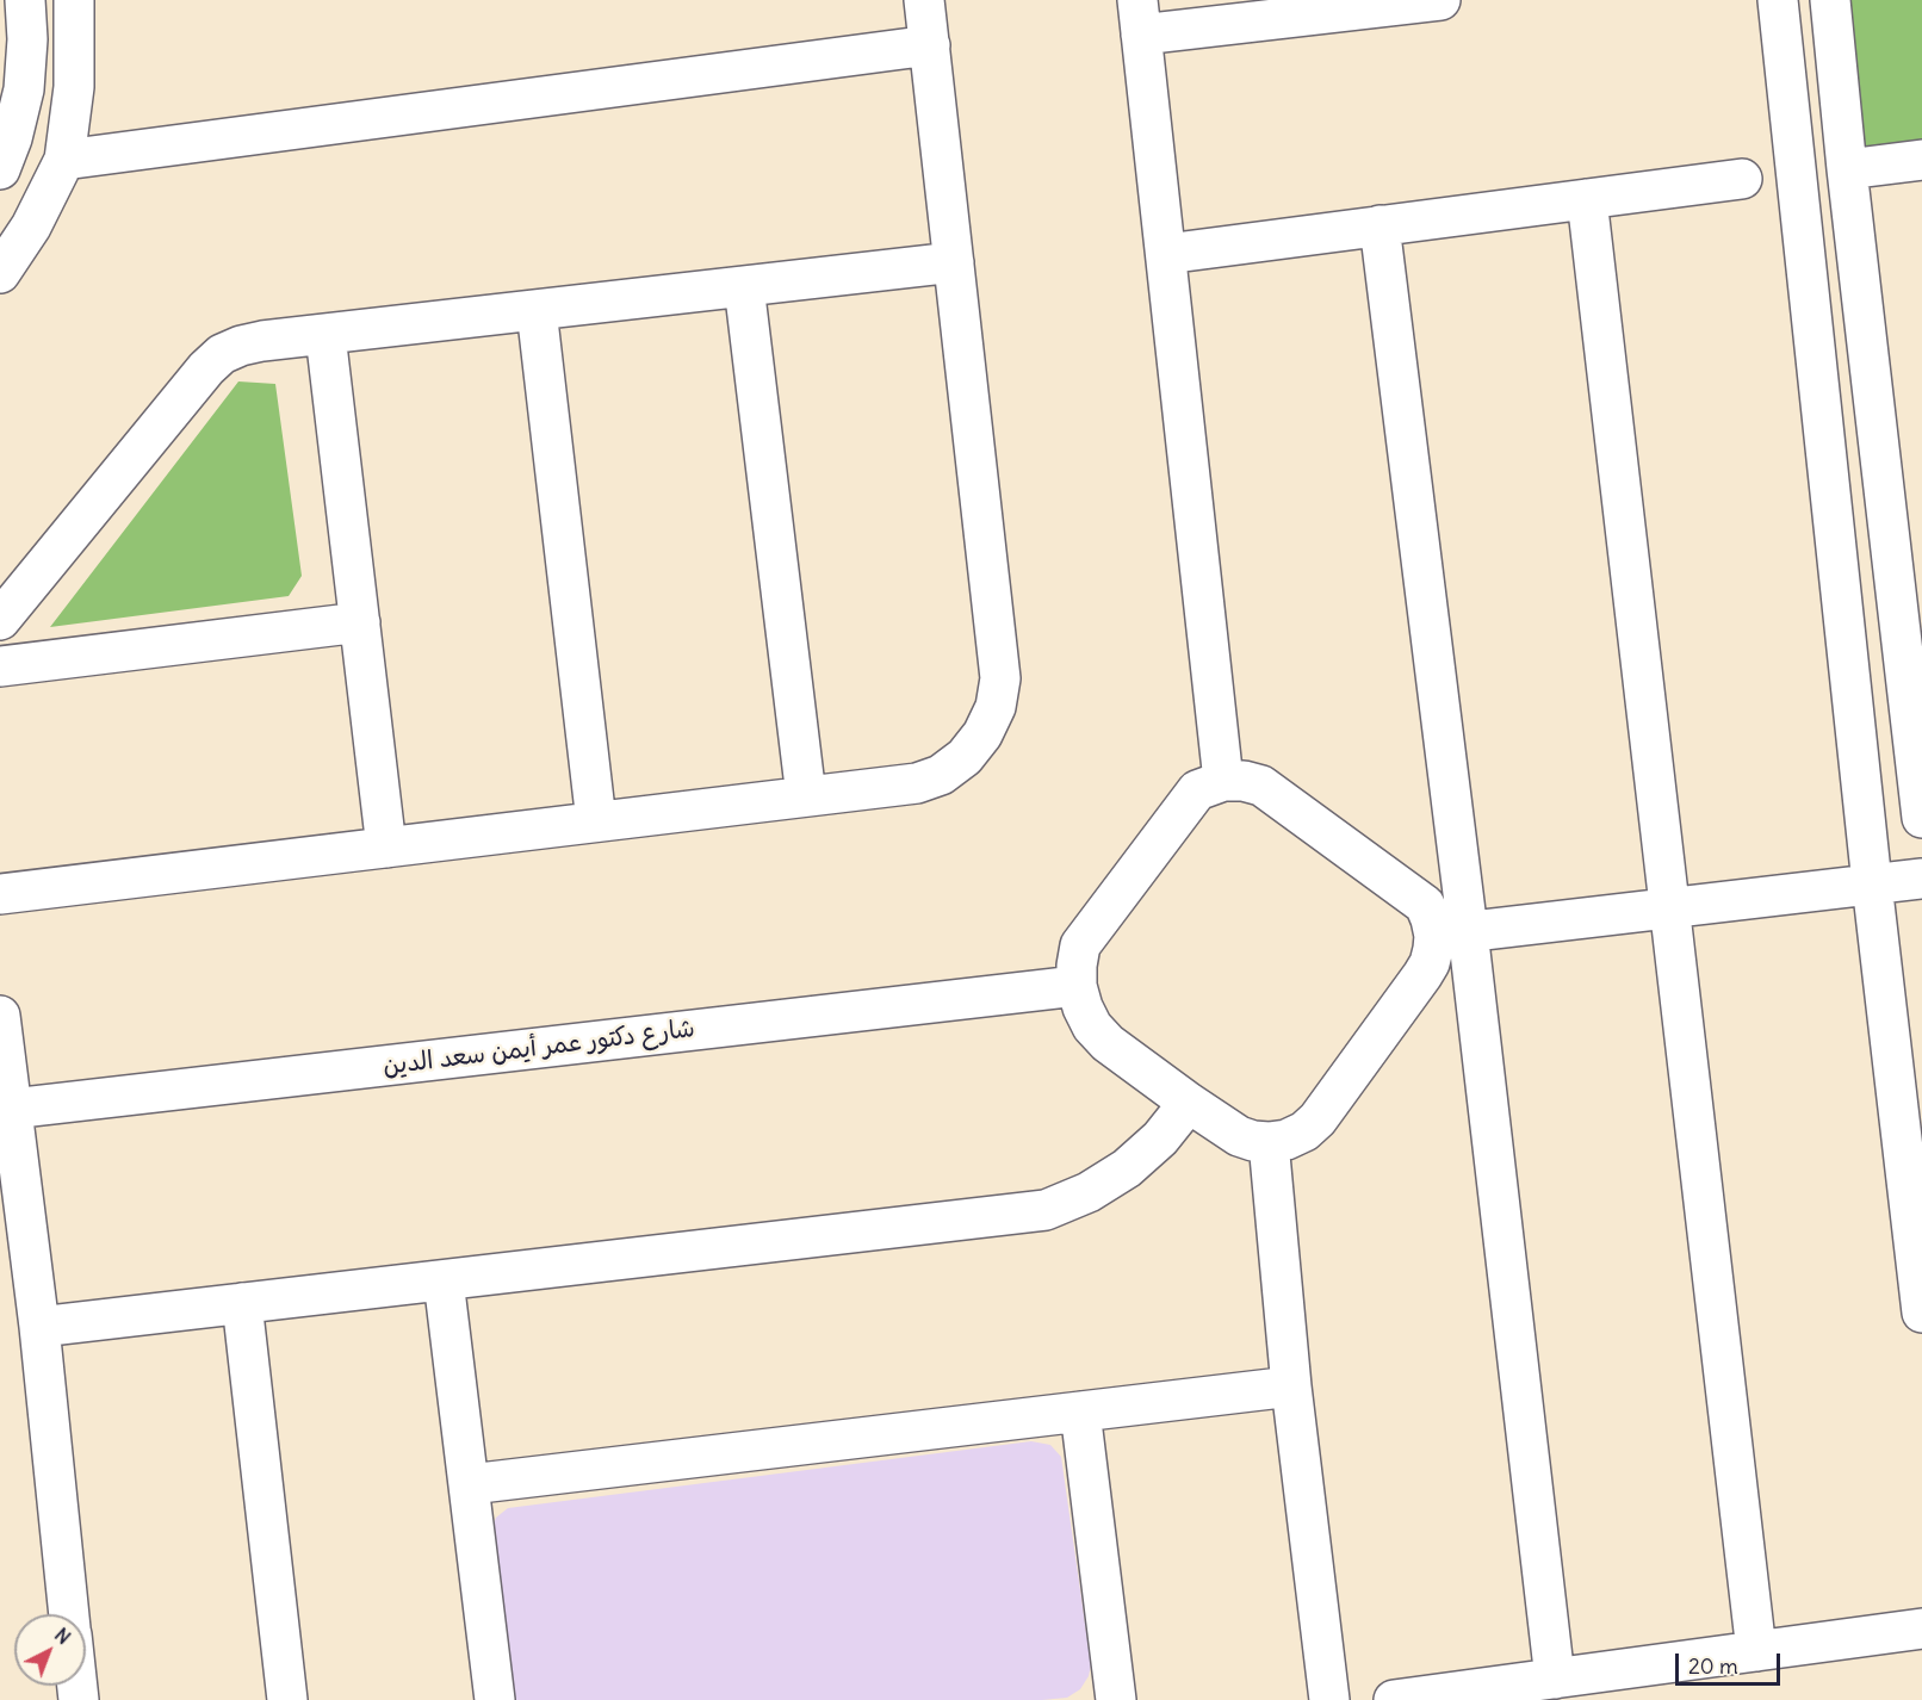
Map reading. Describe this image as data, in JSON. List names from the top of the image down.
{
  "streets": {
    "street": ["شارع دكتور عمر أيمن سعد الدين"]
  },
  "scale_bar": "20 m",
  "north": "top right"
}
